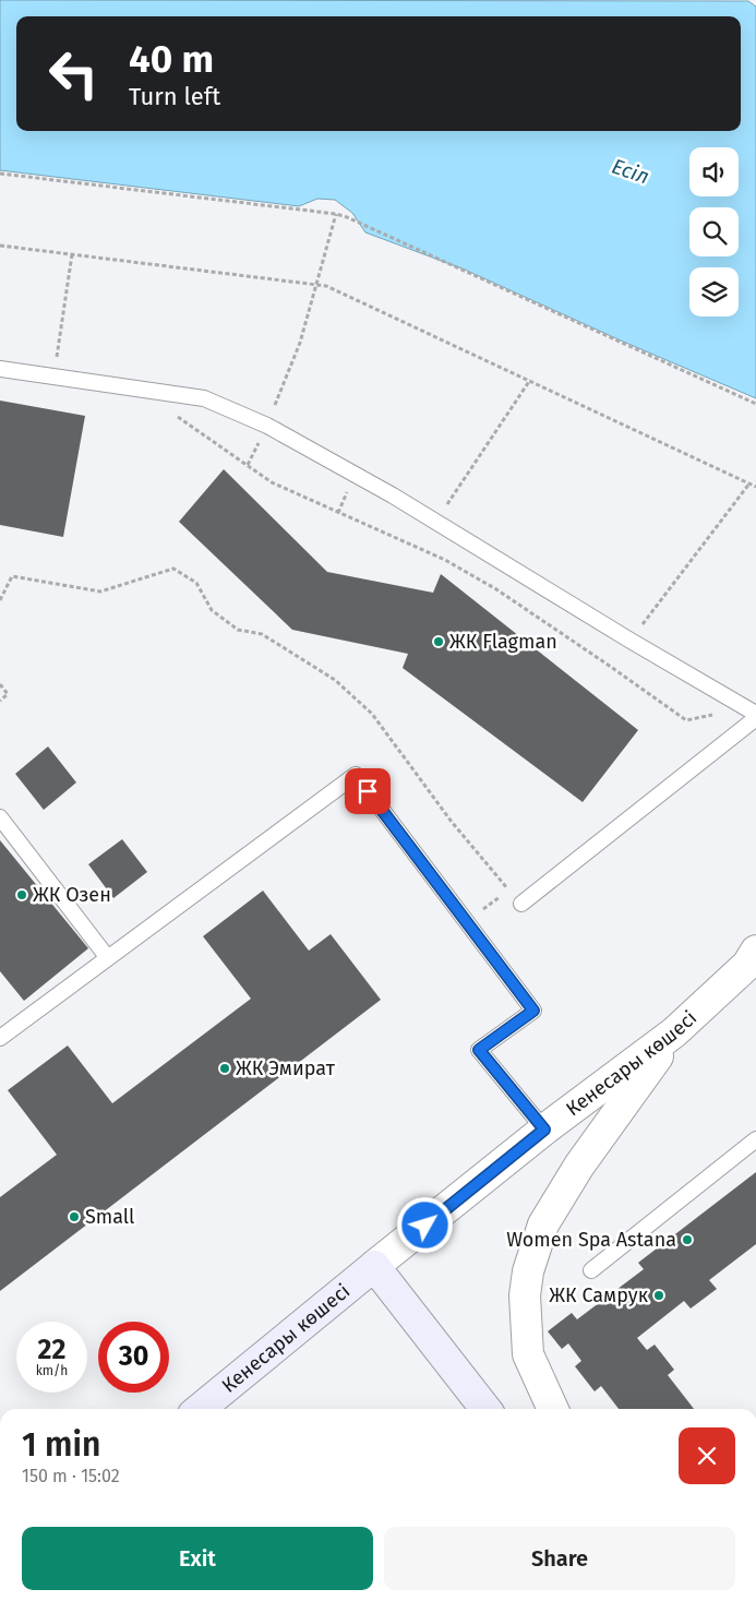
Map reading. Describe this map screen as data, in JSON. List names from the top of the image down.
{
  "streets": {
    "street": ["Кенесары көшесі"]
  },
  "water": ["Есіл"],
  "places": [
    "ЖК Flagman",
    "ЖК Озен",
    "ЖК Эмират",
    "Small",
    "Women Spa Astana",
    "ЖК Самрук"
  ],
  "page": {
    "turn": ["40 m", "Turn left"],
    "speed": "22 km/h",
    "limit": "30",
    "heading": ["1 min", "150 m · 15:02"],
    "buttons": ["Exit", "Share"]
  }
}
